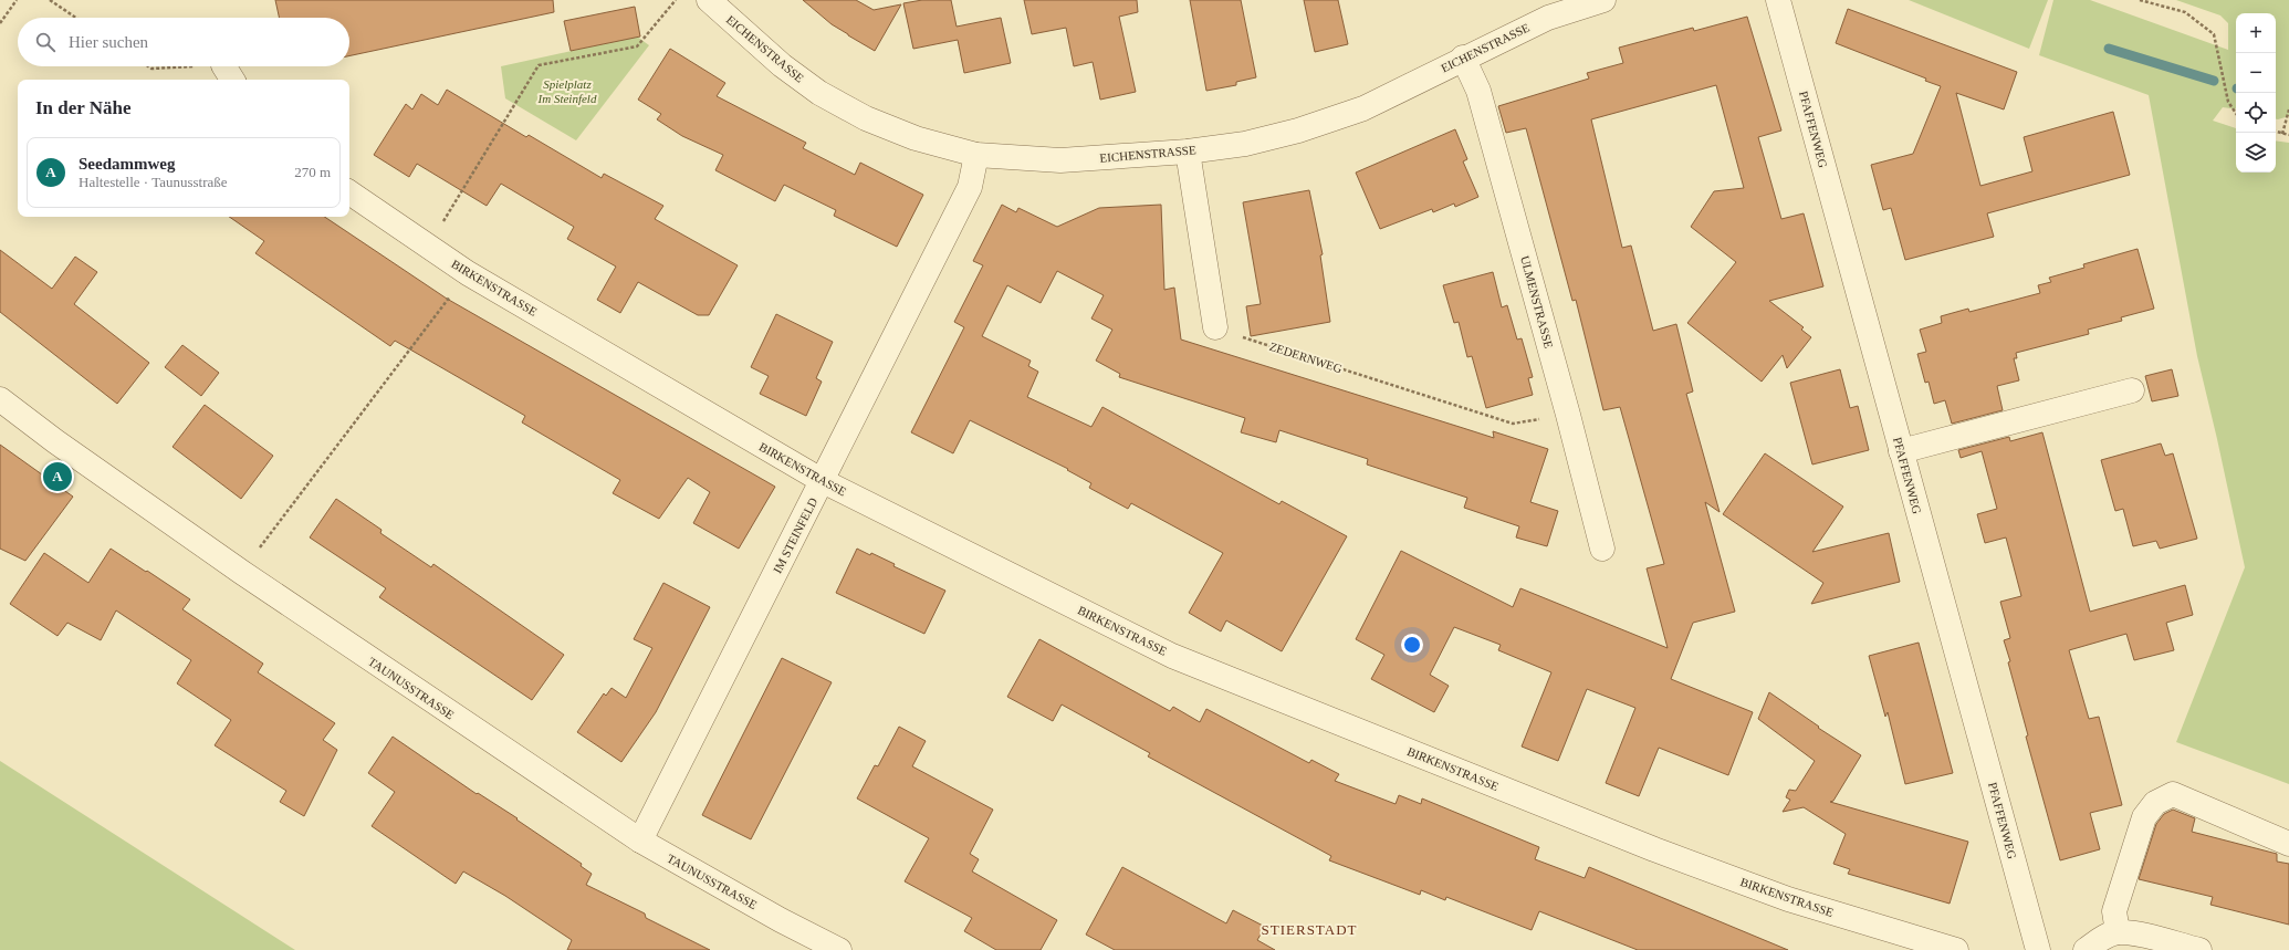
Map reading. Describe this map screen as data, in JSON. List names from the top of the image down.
{
  "streets": {
    "street": [
      "EICHENSTRASSE",
      "PFAFFENWEG",
      "BIRKENSTRASSE",
      "ULMENSTRASSE",
      "IM STEINFELD",
      "TAUNUSSTRASSE"
    ],
    "path": ["ZEDERNWEG"]
  },
  "crossings": [
    ["EICHENSTRASSE", "ULMENSTRASSE"],
    ["EICHENSTRASSE", "IM STEINFELD"],
    ["BIRKENSTRASSE", "IM STEINFELD"],
    ["ULMENSTRASSE", "ZEDERNWEG"],
    ["IM STEINFELD", "TAUNUSSTRASSE"]
  ],
  "districts": ["STIERSTADT"],
  "parks": ["Spielplatz Im Steinfeld"],
  "page": {
    "map_buttons": ["+", "−"],
    "search": "Hier suchen",
    "heading": "In der Nähe",
    "list": [
      {
        "mark": "A",
        "name": "Seedammweg",
        "note": "Haltestelle · Taunusstraße",
        "value": "270 m"
      }
    ],
    "pins": "A"
  }
}
